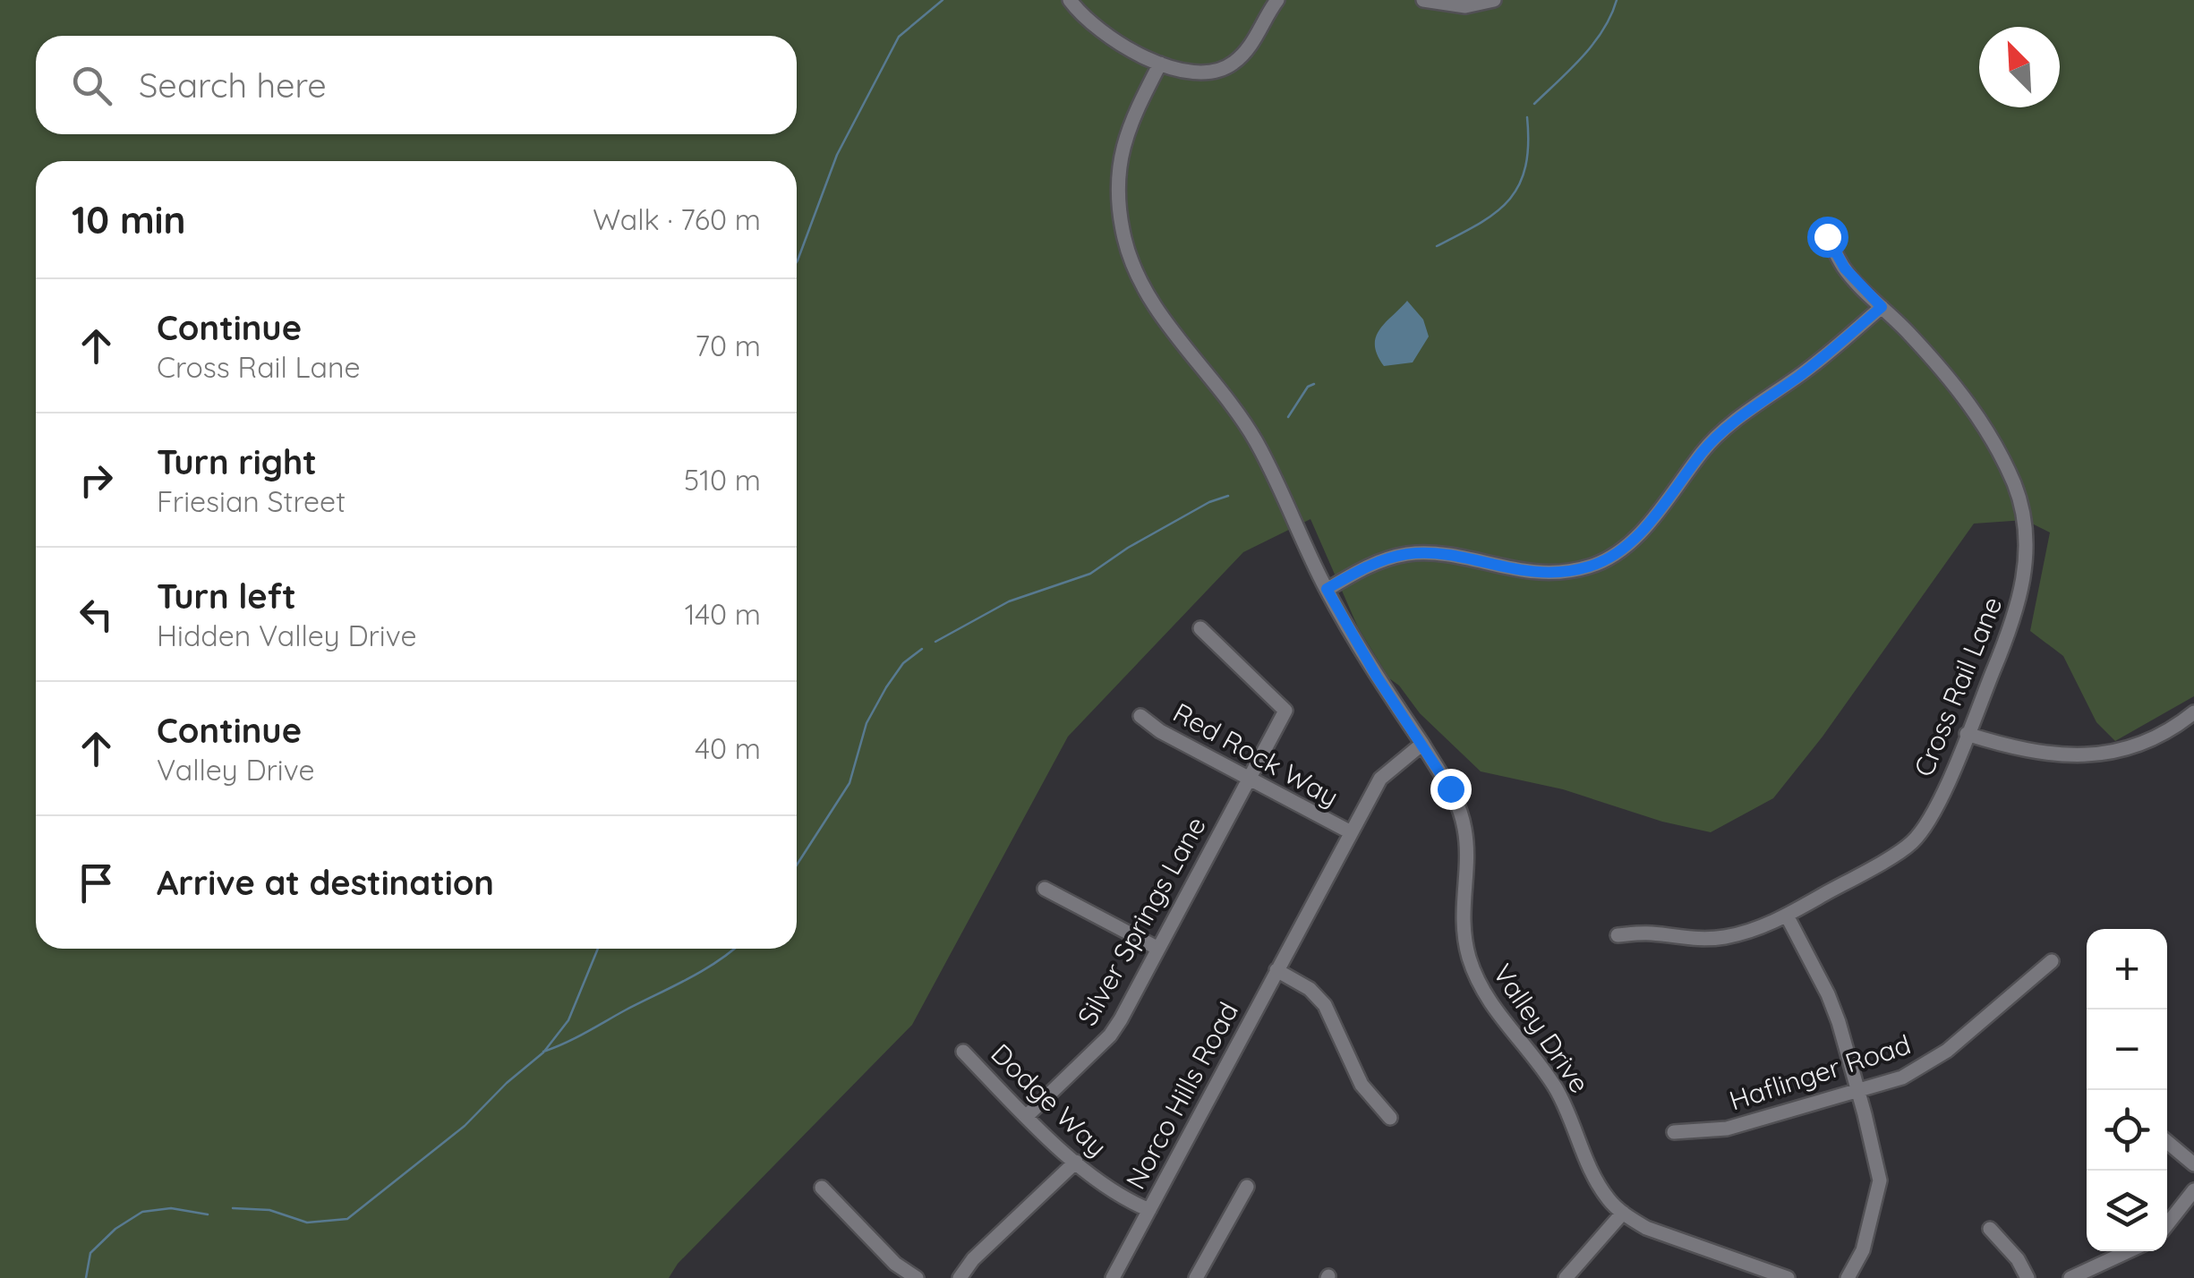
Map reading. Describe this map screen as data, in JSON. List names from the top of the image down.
{
  "streets": {
    "street": [
      "Cross Rail Lane",
      "Red Rock Way",
      "Silver Springs Lane",
      "Valley Drive",
      "Haflinger Road",
      "Norco Hills Road",
      "Dodge Way"
    ]
  },
  "crossings": [
    ["Red Rock Way", "Silver Springs Lane"],
    ["Red Rock Way", "Norco Hills Road"],
    ["Silver Springs Lane", "Dodge Way"],
    ["Valley Drive", "Norco Hills Road"],
    ["Norco Hills Road", "Dodge Way"]
  ],
  "north": "top left",
  "page": {
    "search": "Search here",
    "heading": ["10 min", "Walk · 760 m"],
    "list": [
      ["Continue", "Cross Rail Lane", "70 m"],
      ["Turn right", "Friesian Street", "510 m"],
      ["Turn left", "Hidden Valley Drive", "140 m"],
      ["Continue", "Valley Drive", "40 m"],
      "Arrive at destination"
    ],
    "map_buttons": ["+", "−"]
  }
}
